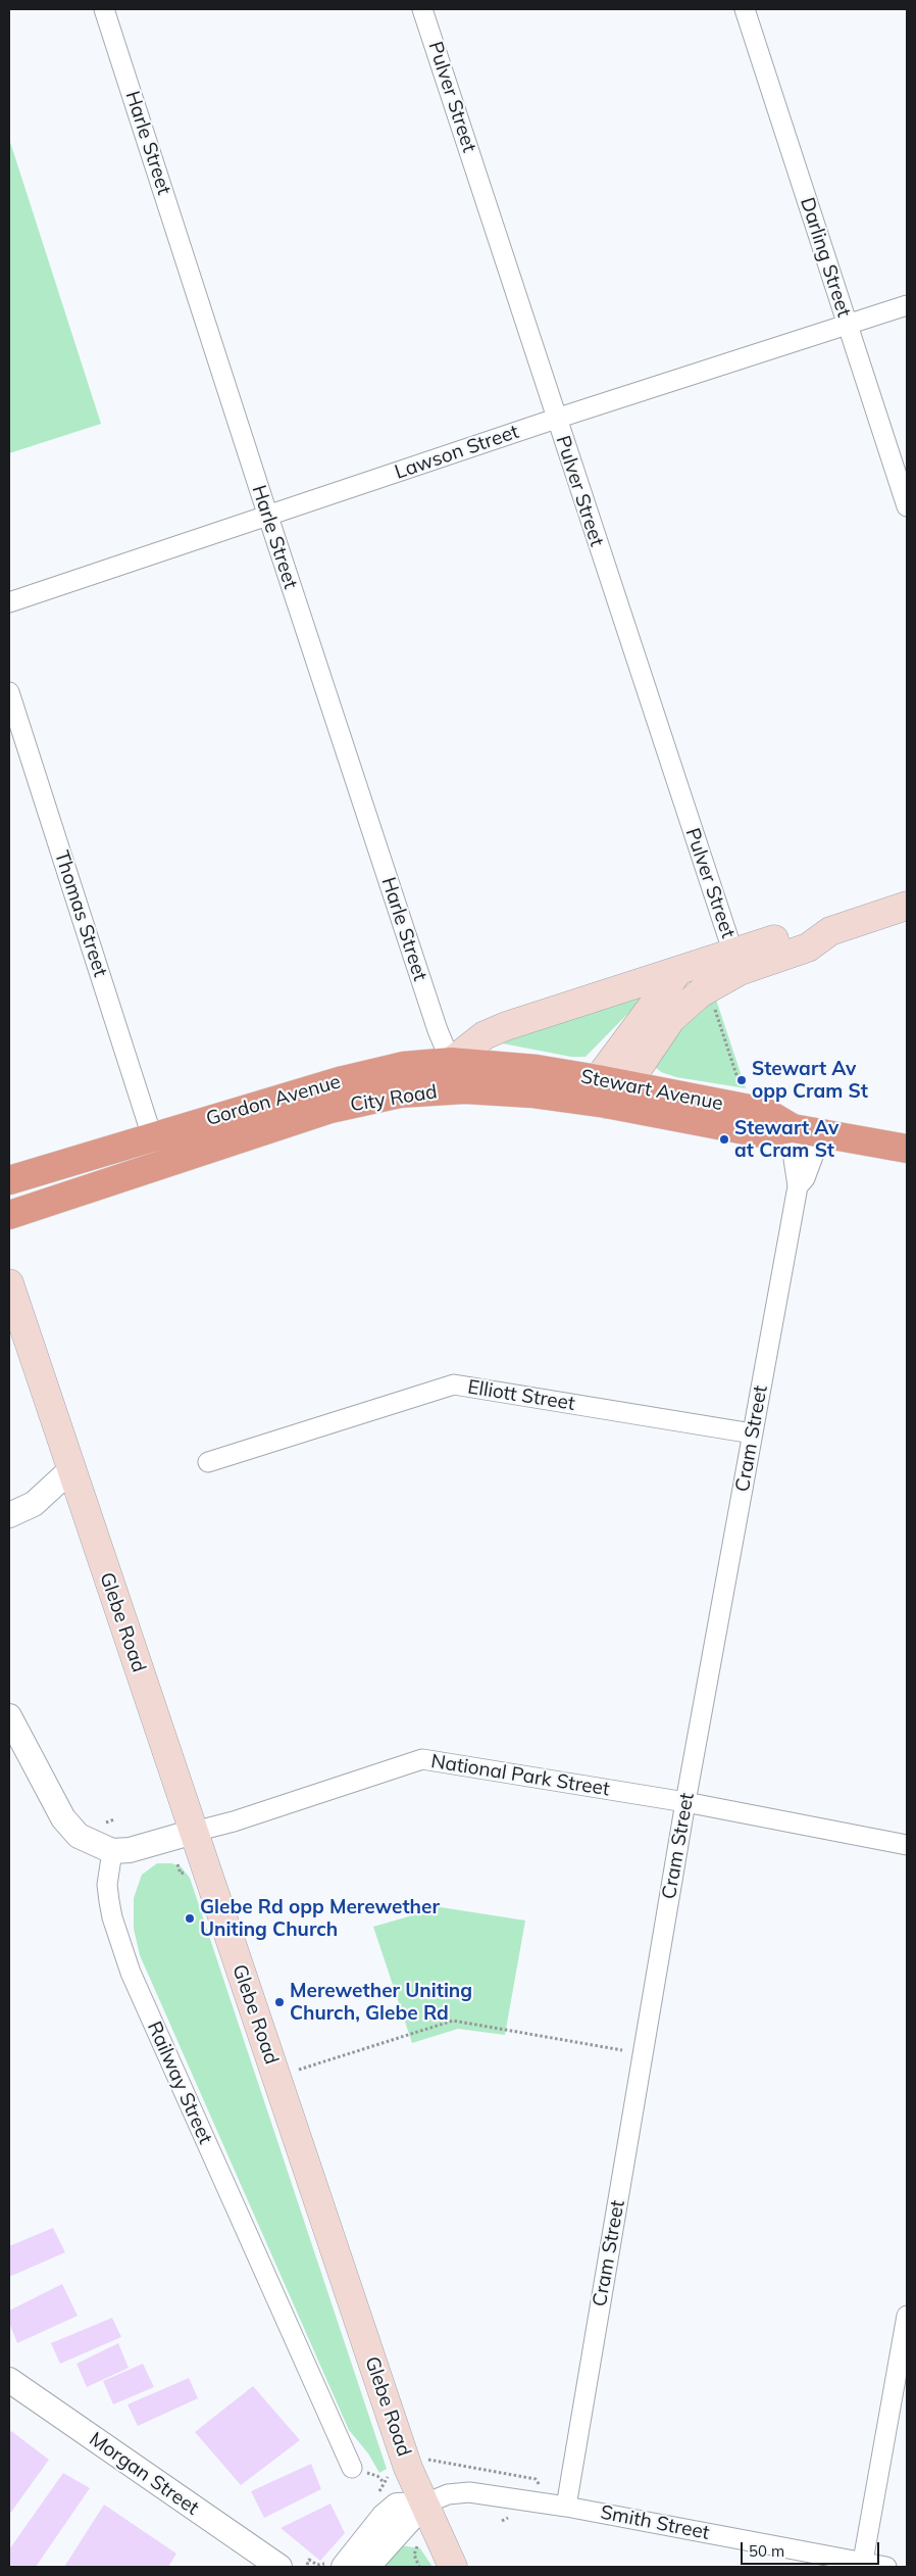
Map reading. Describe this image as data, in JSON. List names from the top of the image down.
{
  "streets": {
    "highway": ["Stewart Avenue", "City Road", "Gordon Avenue"],
    "main road": ["Glebe Road"],
    "street": [
      "Pulver Street",
      "Harle Street",
      "Darling Street",
      "Lawson Street",
      "Thomas Street",
      "Elliott Street",
      "Cram Street",
      "National Park Street",
      "Railway Street",
      "Morgan Street",
      "Smith Street"
    ]
  },
  "crossings": [
    ["Pulver Street", "Lawson Street"],
    ["Harle Street", "Lawson Street"],
    ["Harle Street", "Stewart Avenue"],
    ["Harle Street", "Gordon Avenue"],
    ["Darling Street", "Lawson Street"],
    ["Thomas Street", "Gordon Avenue"],
    ["Stewart Avenue", "City Road"],
    ["Stewart Avenue", "Gordon Avenue"],
    ["Stewart Avenue", "Cram Street"],
    ["City Road", "Cram Street"],
    ["Elliott Street", "Cram Street"],
    ["Cram Street", "National Park Street"],
    ["Cram Street", "Smith Street"],
    ["Glebe Road", "National Park Street"],
    ["Glebe Road", "Smith Street"],
    ["National Park Street", "Railway Street"]
  ],
  "places": [
    "Stewart Av opp Cram St",
    "Stewart Av at Cram St",
    "Glebe Rd opp Merewether Uniting Church",
    "Merewether Uniting Church, Glebe Rd"
  ],
  "scale_bar": "50 m"
}
